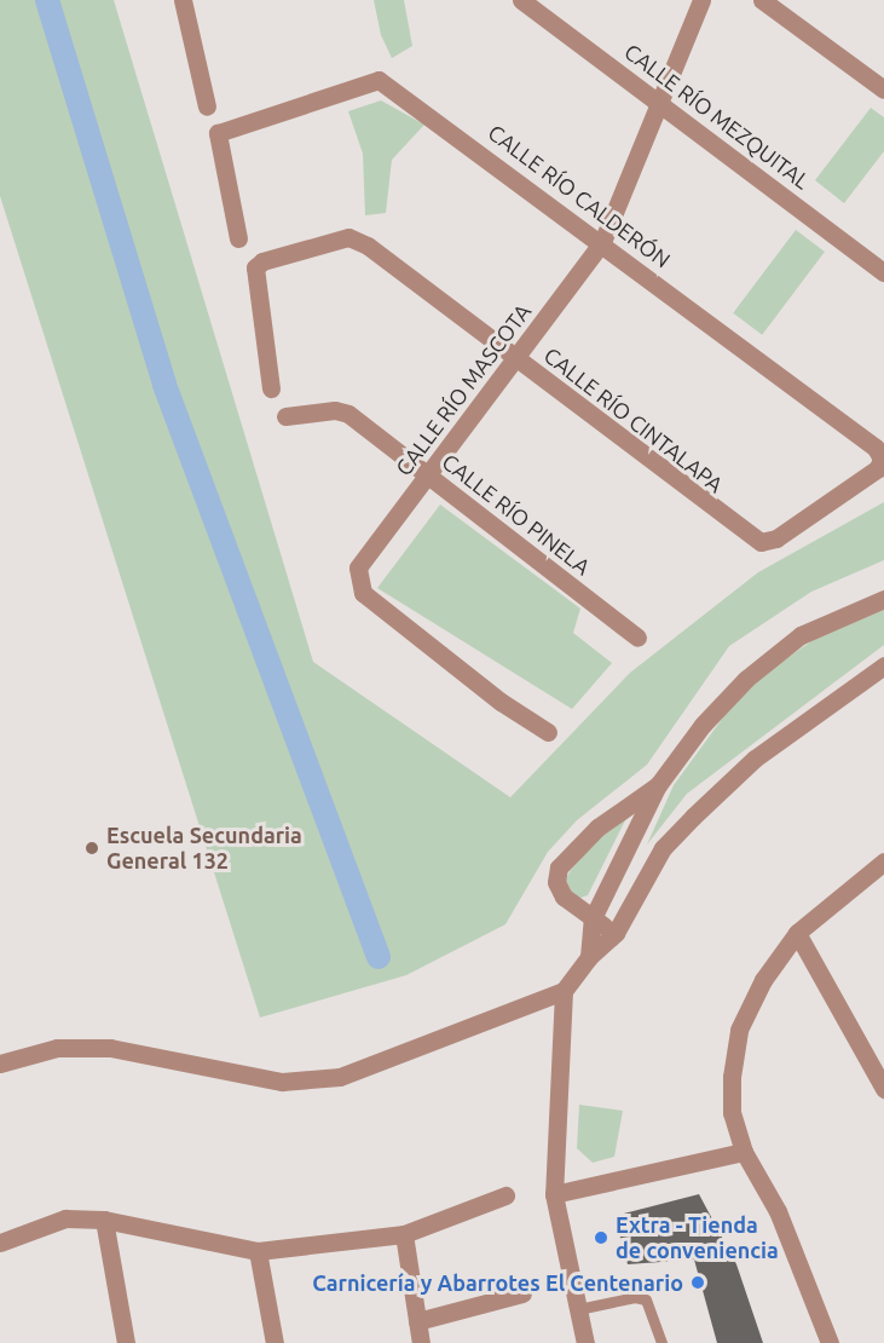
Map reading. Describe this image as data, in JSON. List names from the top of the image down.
{
  "streets": {
    "street": [
      "CALLE RÍO MEZQUITAL",
      "CALLE RÍO CALDERÓN",
      "CALLE RÍO MASCOTA",
      "CALLE RÍO CINTALAPA",
      "CALLE RÍO PINELA"
    ]
  },
  "crossings": [
    ["CALLE RÍO MEZQUITAL", "CALLE RÍO MASCOTA"],
    ["CALLE RÍO CALDERÓN", "CALLE RÍO MASCOTA"],
    ["CALLE RÍO CALDERÓN", "CALLE RÍO CINTALAPA"],
    ["CALLE RÍO MASCOTA", "CALLE RÍO CINTALAPA"],
    ["CALLE RÍO MASCOTA", "CALLE RÍO PINELA"]
  ],
  "places": ["Escuela Secundaria General 132", "Extra - Tienda de conveniencia", "Carnicería y Abarrotes El Centenario"]
}
